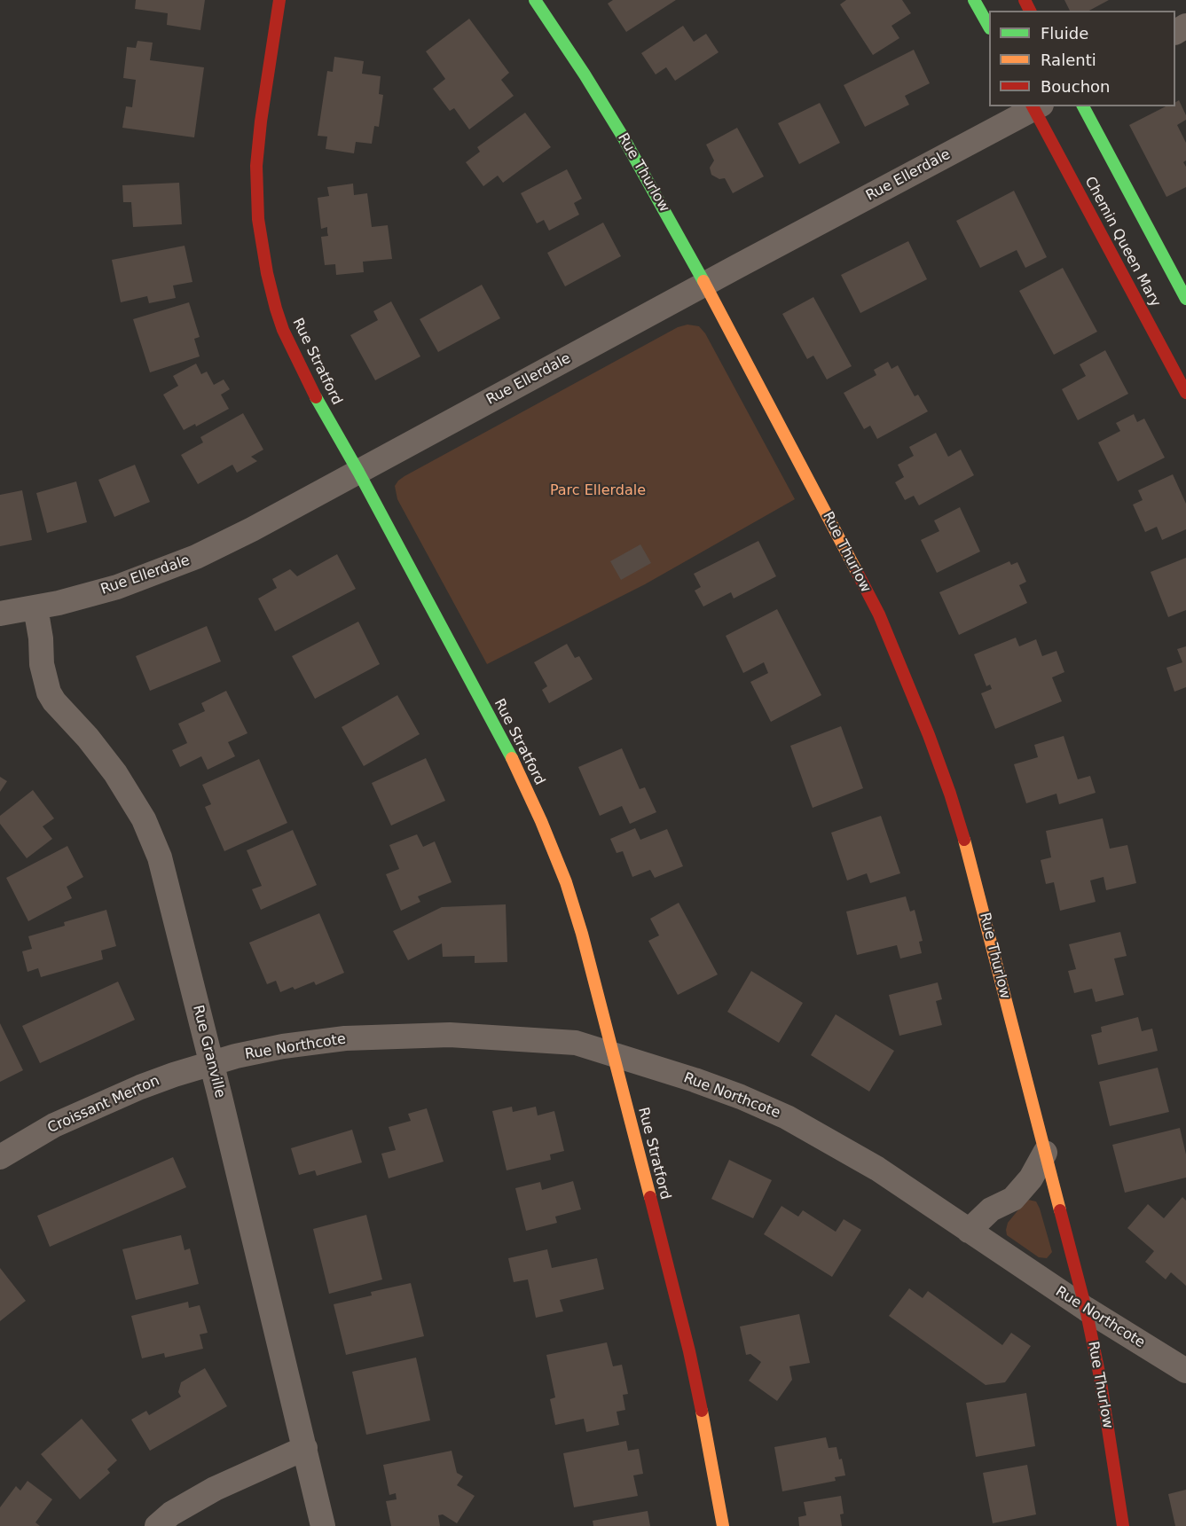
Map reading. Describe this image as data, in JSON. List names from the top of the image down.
{
  "streets": {
    "street": [
      "Rue Thurlow",
      "Rue Ellerdale",
      "Chemin Queen Mary",
      "Rue Stratford",
      "Rue Northcote",
      "Rue Granville",
      "Croissant Merton"
    ]
  },
  "crossings": [
    ["Rue Thurlow", "Rue Ellerdale"],
    ["Rue Thurlow", "Rue Northcote"],
    ["Rue Ellerdale", "Chemin Queen Mary"],
    ["Rue Ellerdale", "Rue Stratford"],
    ["Rue Ellerdale", "Rue Granville"],
    ["Rue Stratford", "Rue Northcote"],
    ["Rue Northcote", "Rue Granville"],
    ["Rue Northcote", "Croissant Merton"],
    ["Rue Granville", "Croissant Merton"]
  ],
  "parks": ["Parc Ellerdale"],
  "legend": ["Fluide", "Ralenti", "Bouchon"]
}
